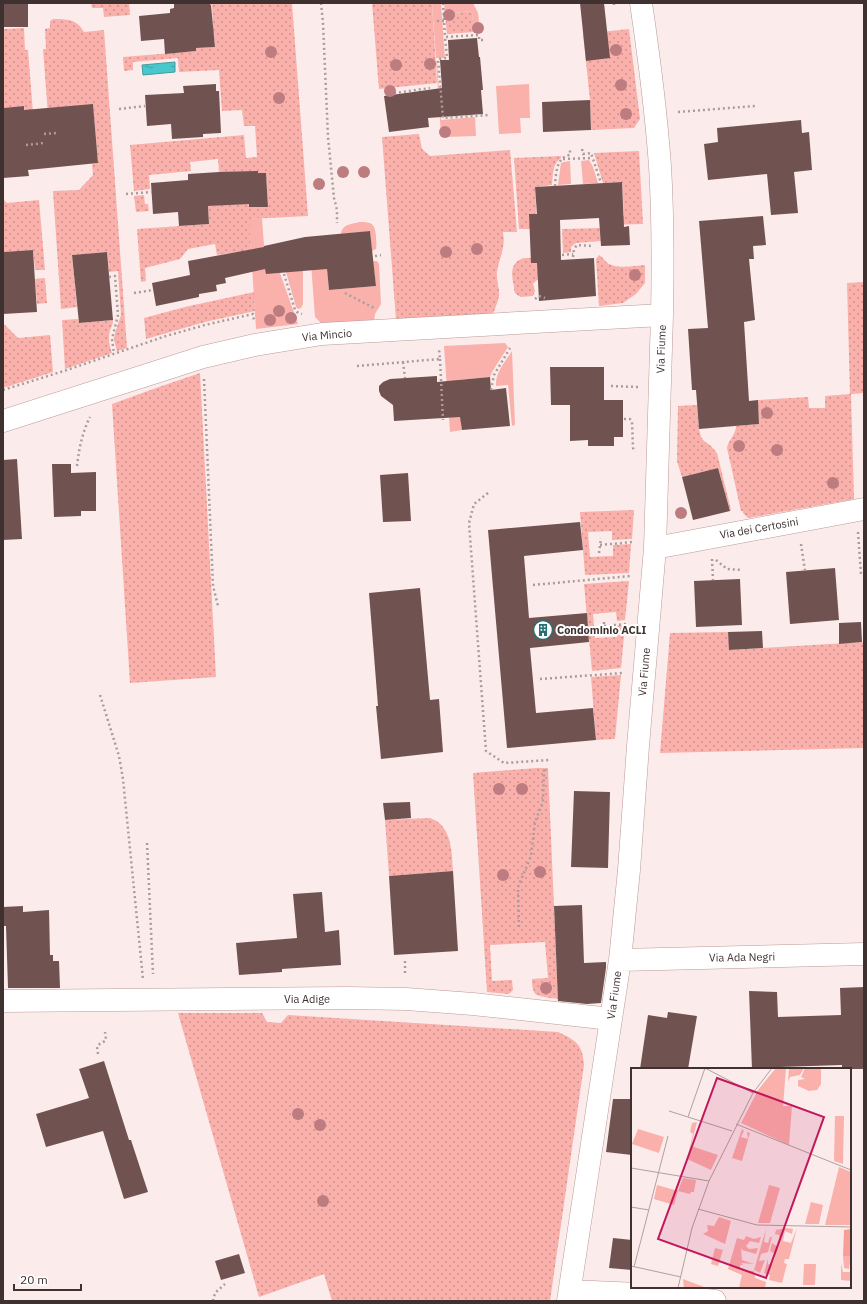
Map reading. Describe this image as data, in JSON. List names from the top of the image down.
{
  "streets": {
    "street": [
      "Via Mincio",
      "Via Fiume",
      "Via dei Certosini",
      "Via Ada Negri",
      "Via Adige"
    ]
  },
  "crossings": [
    ["Via Mincio", "Via Fiume"],
    ["Via Fiume", "Via dei Certosini"],
    ["Via Fiume", "Via Ada Negri"],
    ["Via Fiume", "Via Adige"]
  ],
  "places": {
    "building": ["Condominio ACLI"]
  },
  "scale_bar": "20 m"
}
